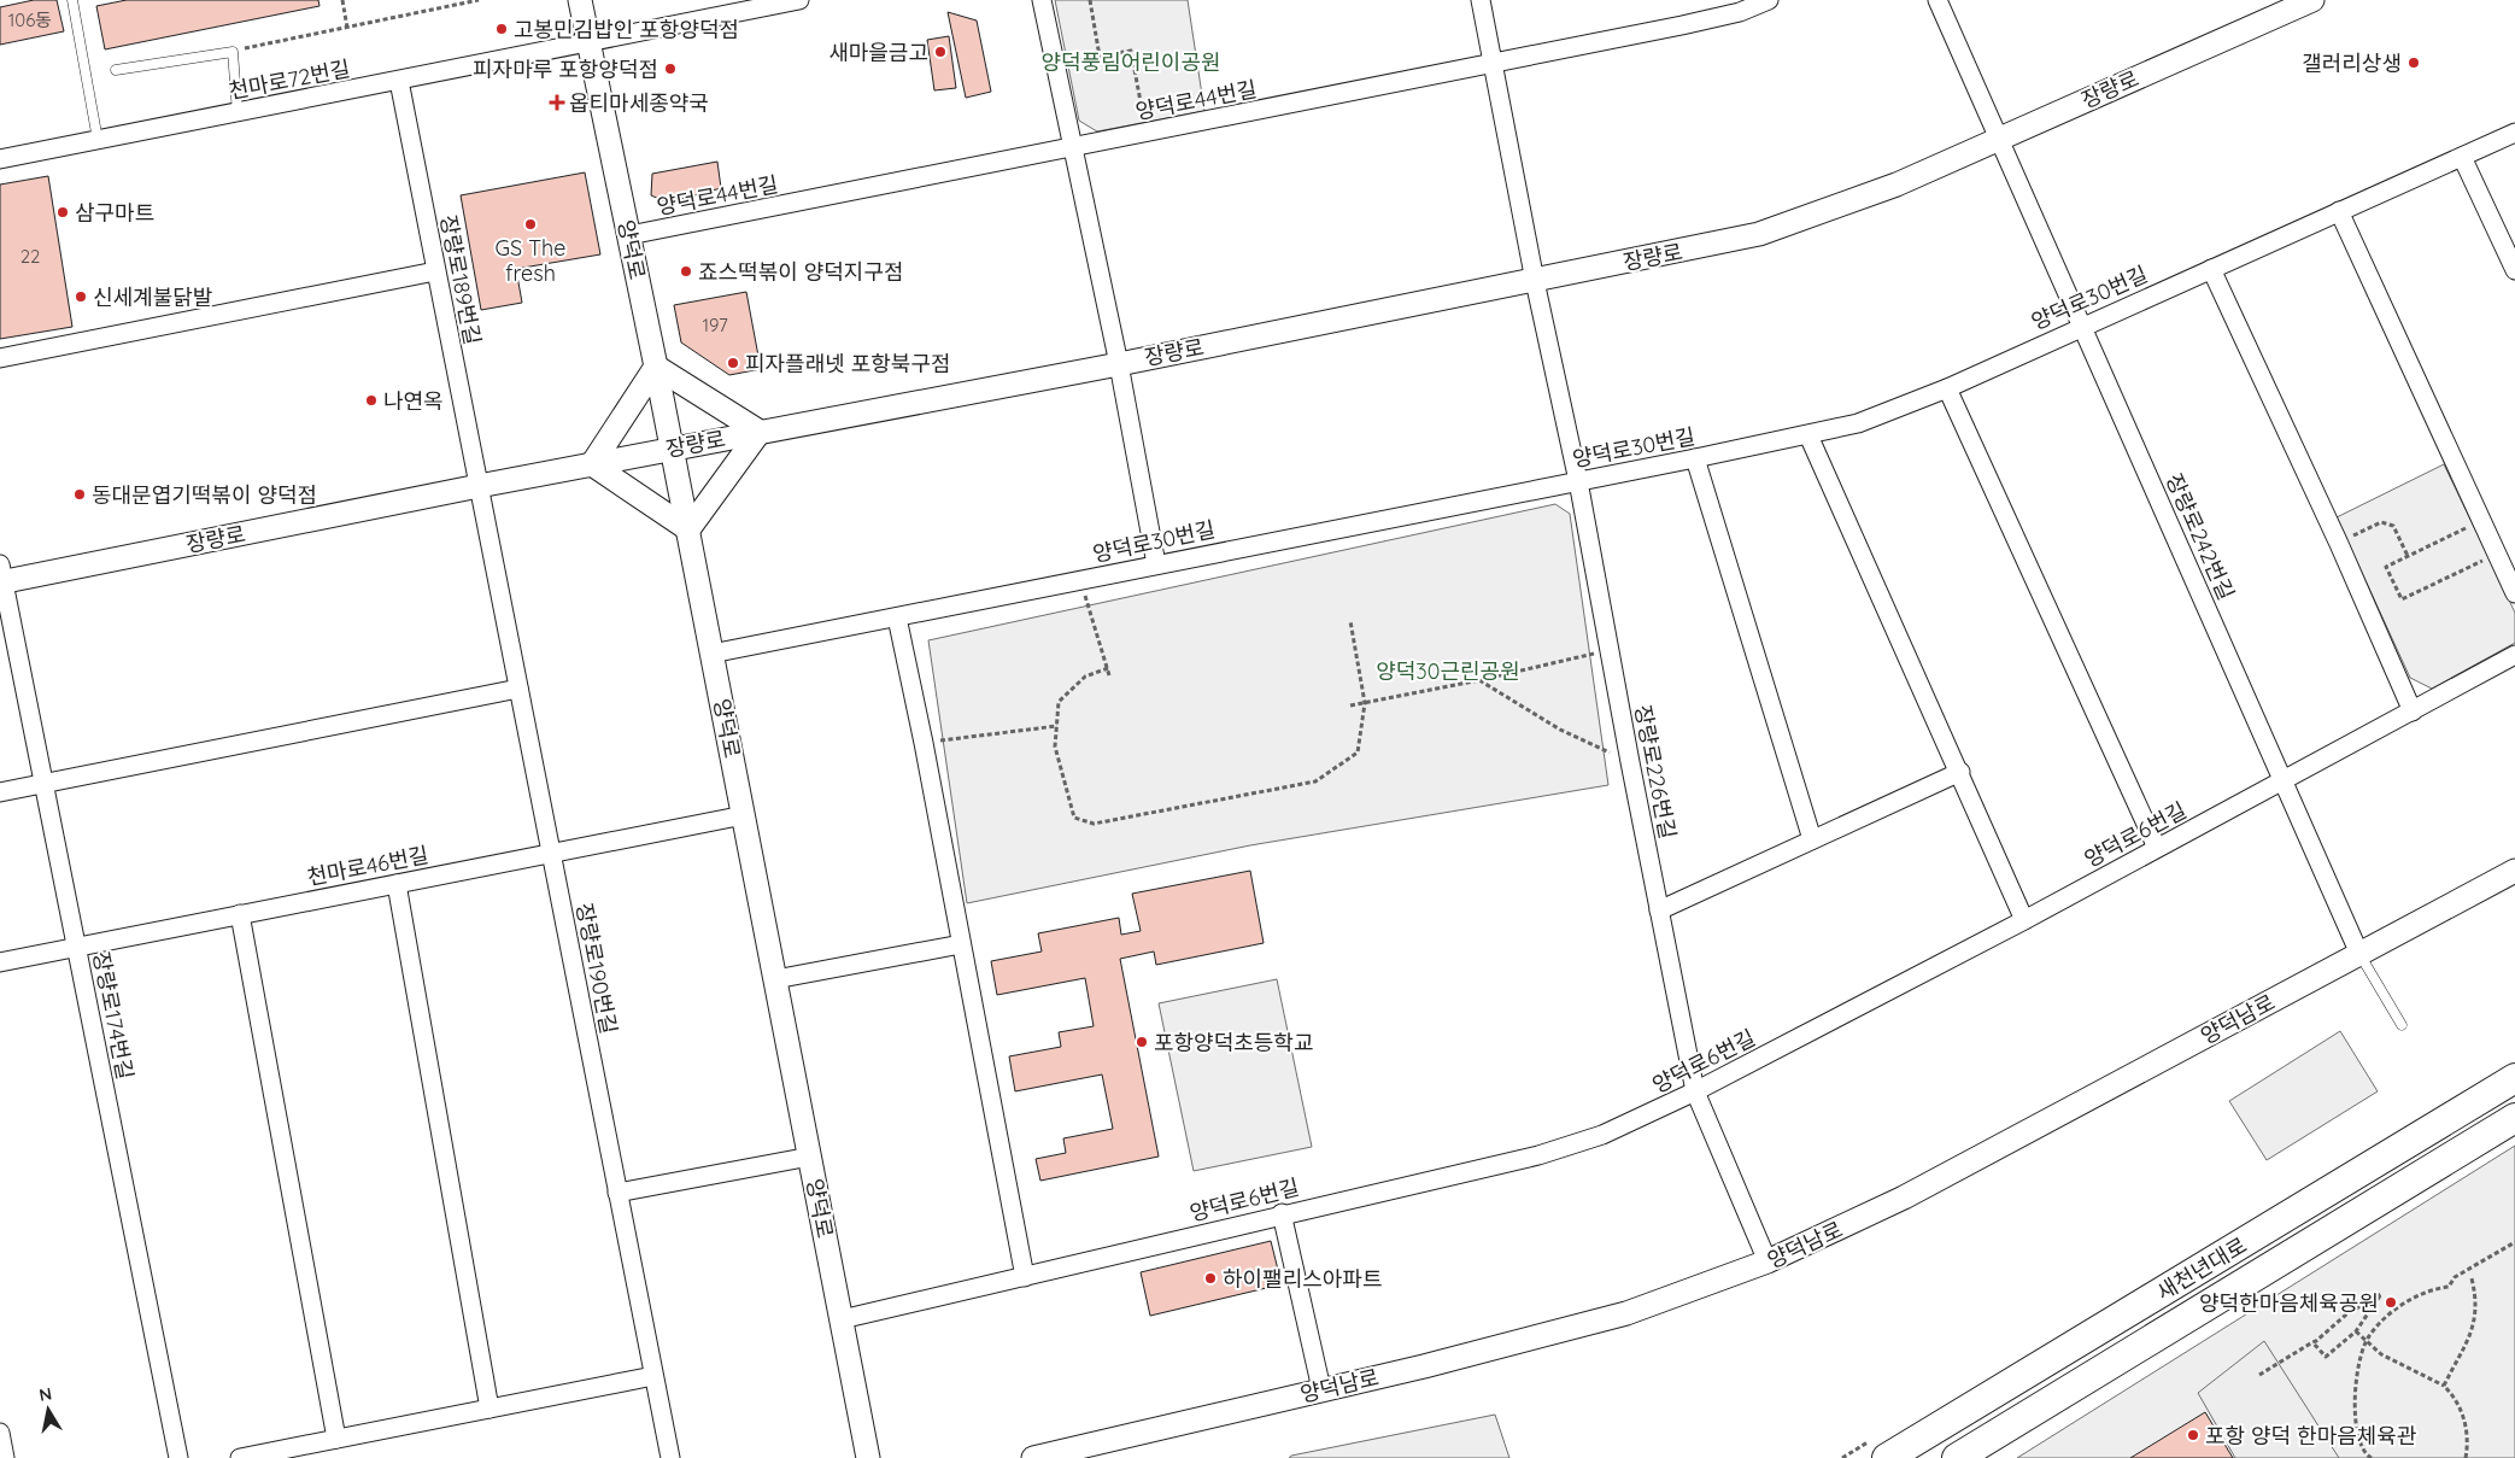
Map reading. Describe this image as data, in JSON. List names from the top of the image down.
{
  "streets": {
    "main road": ["새천년대로"],
    "street": [
      "천마로72번길",
      "장량로",
      "양덕로44번길",
      "양덕로",
      "장량로189번길",
      "양덕로30번길",
      "장량로242번길",
      "장량로226번길",
      "양덕로6번길",
      "천마로46번길",
      "장량로190번길",
      "장량로174번길",
      "양덕남로"
    ]
  },
  "crossings": [
    ["천마로72번길", "양덕로"],
    ["천마로72번길", "장량로189번길"],
    ["장량로", "양덕로"],
    ["장량로", "장량로189번길"],
    ["장량로", "장량로242번길"],
    ["장량로", "장량로226번길"],
    ["장량로", "장량로190번길"],
    ["장량로", "장량로174번길"],
    ["양덕로44번길", "양덕로"],
    ["양덕로44번길", "장량로226번길"],
    ["양덕로", "양덕로30번길"],
    ["양덕로", "양덕로6번길"],
    ["양덕로", "천마로46번길"],
    ["장량로189번길", "장량로190번길"],
    ["양덕로30번길", "장량로242번길"],
    ["양덕로30번길", "장량로226번길"],
    ["장량로242번길", "양덕로6번길"],
    ["장량로242번길", "양덕남로"],
    ["장량로226번길", "양덕로6번길"],
    ["장량로226번길", "양덕남로"],
    ["천마로46번길", "장량로190번길"],
    ["천마로46번길", "장량로174번길"]
  ],
  "parks": ["양덕풍림어린이공원", "양덕30근린공원"],
  "places": {
    "other": [
      "고봉민김밥인 포항양덕점",
      "새마을금고",
      "갤러리상생",
      "피자마루 포항양덕점",
      "삼구마트",
      "GS The fresh",
      "죠스떡볶이 양덕지구점",
      "신세계불닭발",
      "피자플래넷 포항북구점",
      "나연옥",
      "동대문엽기떡볶이 양덕점",
      "포항양덕초등학교",
      "하이팰리스아파트",
      "양덕한마음체육공원",
      "포항 양덕 한마음체육관"
    ],
    "health": ["옵티마세종약국"]
  },
  "house_numbers": ["106동", "22", "197"],
  "north": "top"
}
